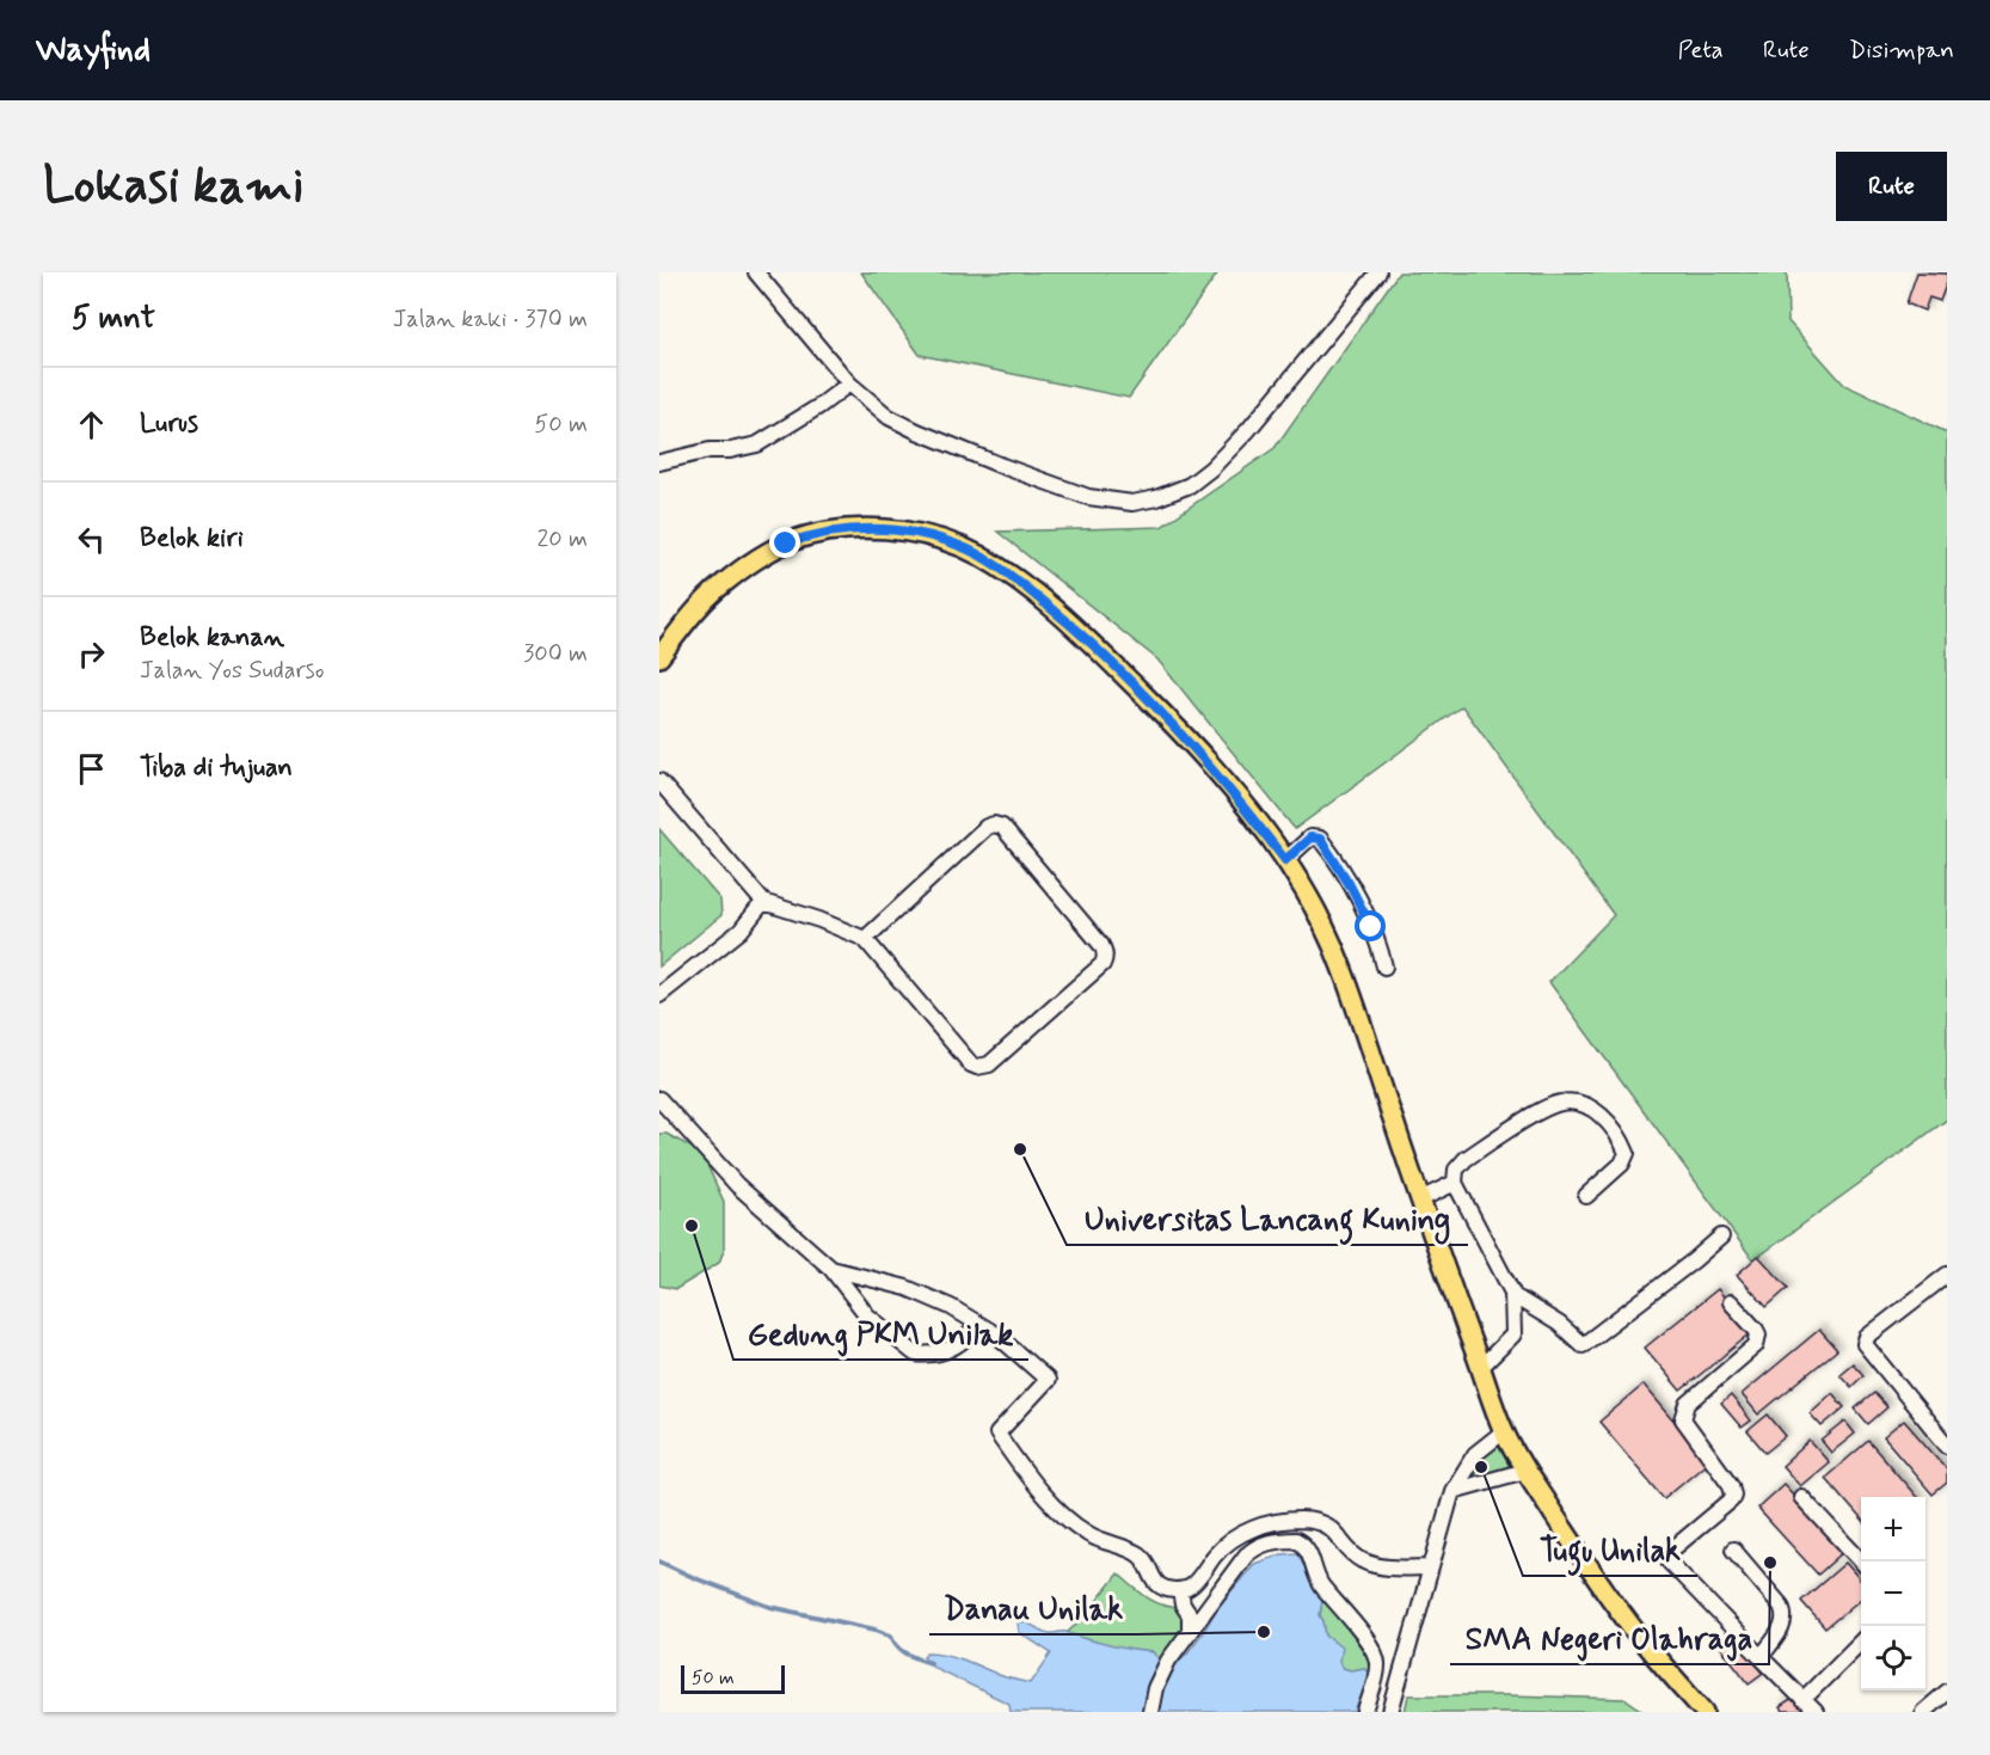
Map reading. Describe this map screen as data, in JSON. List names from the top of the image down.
{
  "places": [
    "Universitas Lancang Kuning",
    "Gedung PKM Unilak",
    "Tugu Unilak",
    "SMA Negeri Olahraga",
    "Danau Unilak"
  ],
  "scale_bar": "50 m",
  "page": {
    "header": "Wayfind",
    "nav": ["Peta", "Rute", "Disimpan"],
    "buttons": "Rute",
    "title": "Lokasi kami",
    "heading": ["5 mnt", "Jalan kaki · 370 m"],
    "list": [
      ["Lurus", "50 m"],
      ["Belok kiri", "20 m"],
      ["Belok kanan", "Jalan Yos Sudarso", "300 m"],
      "Tiba di tujuan"
    ],
    "map_buttons": ["+", "−"],
    "scale": "50 m"
  }
}
